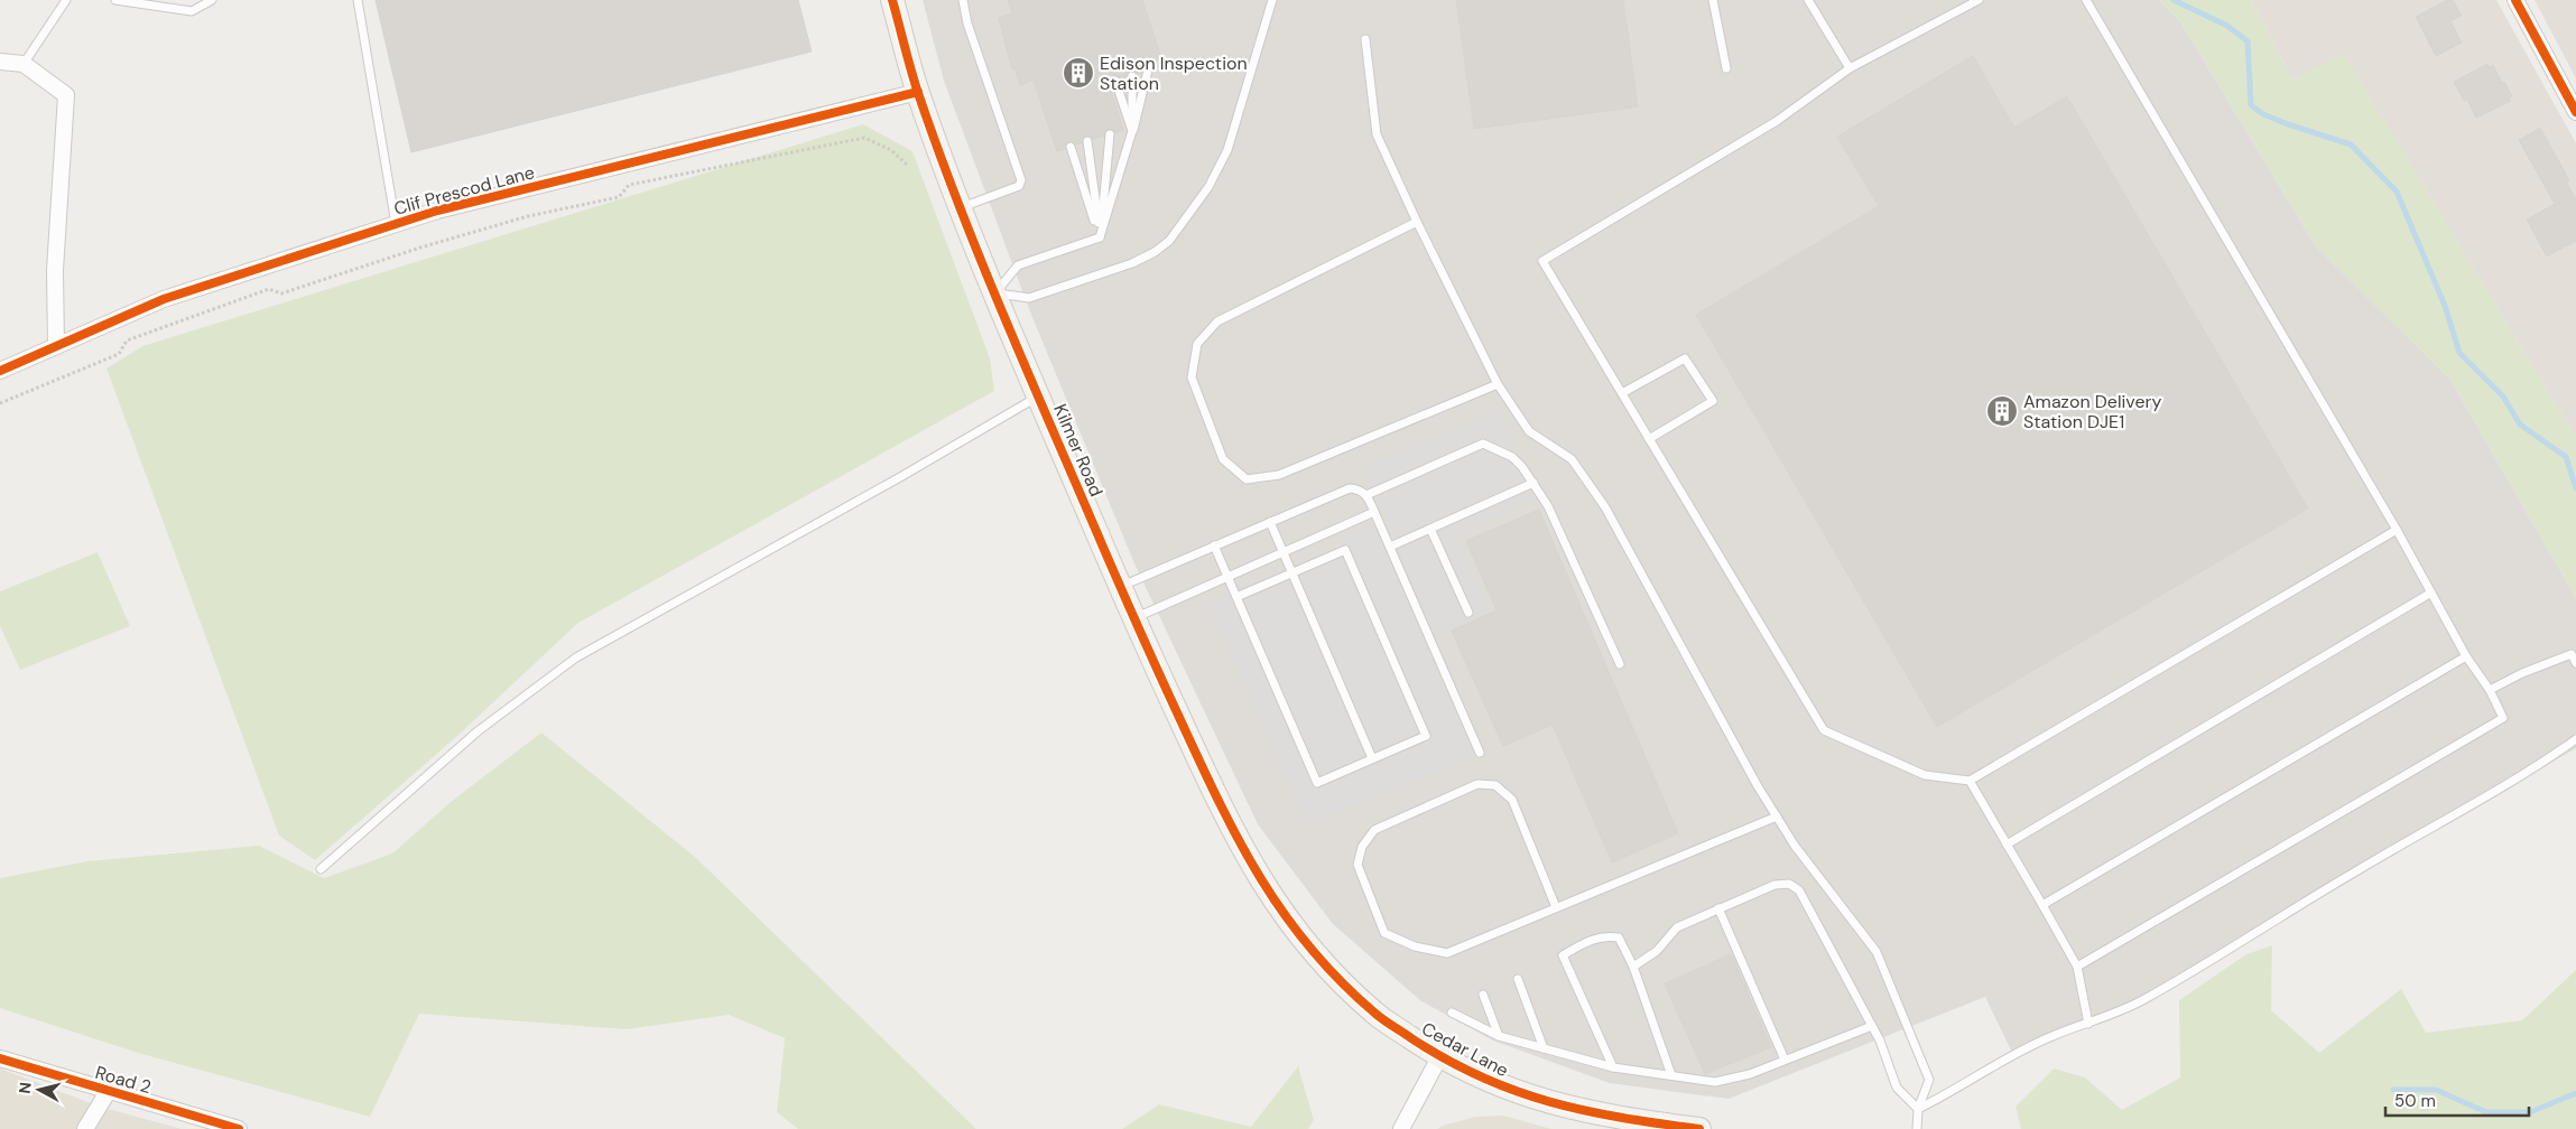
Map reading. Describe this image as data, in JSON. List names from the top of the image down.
{
  "streets": {
    "street": [
      "Clif Prescod Lane",
      "Kilmer Road",
      "Cedar Lane",
      "Road 2"
    ]
  },
  "crossings": [
    ["Clif Prescod Lane", "Kilmer Road"],
    ["Kilmer Road", "Cedar Lane"]
  ],
  "places": {
    "building": ["Edison Inspection Station", "Amazon Delivery Station DJE1"]
  },
  "scale_bar": "50 m",
  "north": "left"
}
